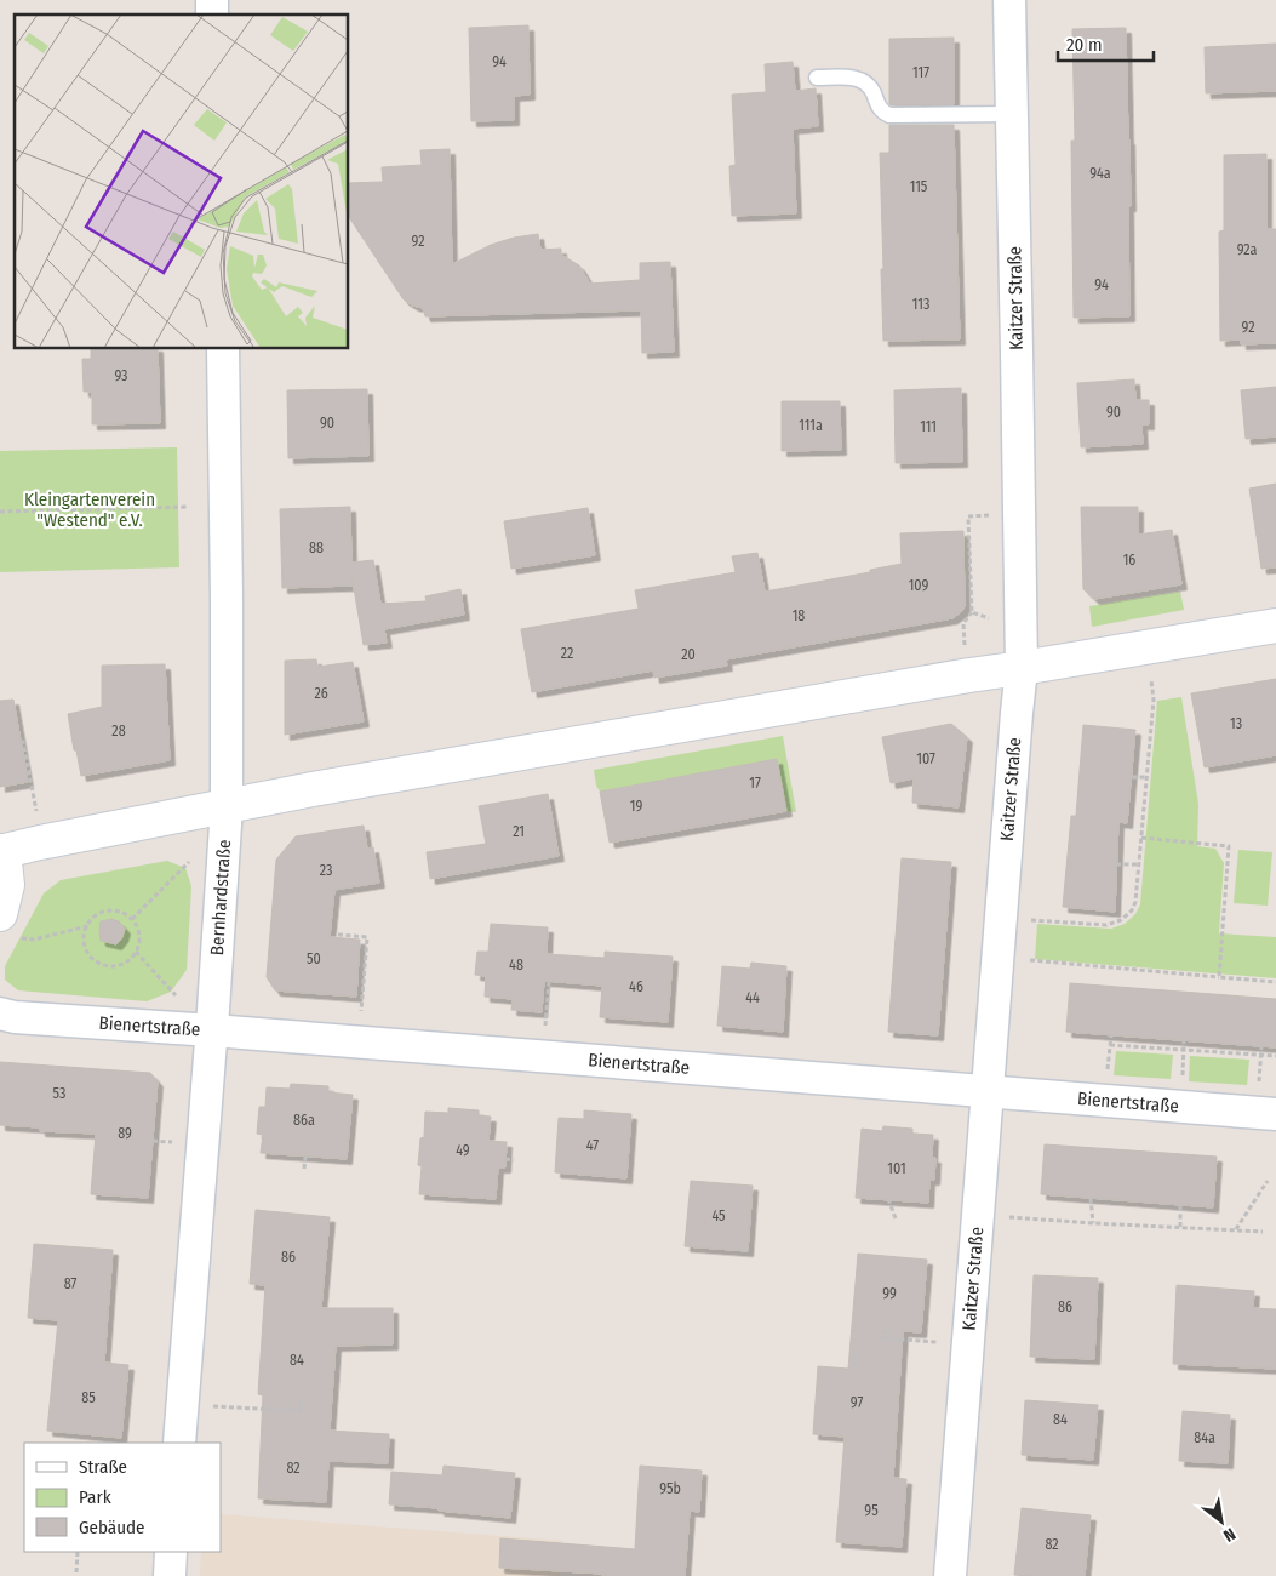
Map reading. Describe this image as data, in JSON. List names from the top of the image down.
{
  "streets": {
    "street": ["Kaitzer Straße", "Bernhardstraße", "Bienertstraße"]
  },
  "crossings": [
    ["Kaitzer Straße", "Bienertstraße"],
    ["Bernhardstraße", "Bienertstraße"]
  ],
  "parks": ["Kleingartenverein \"Westend\" e.V."],
  "house_numbers": [
    "94",
    "117",
    "94a",
    "115",
    "92",
    "92a",
    "94",
    "113",
    "92",
    "93",
    "90",
    "90",
    "111a",
    "111",
    "88",
    "16",
    "109",
    "18",
    "22",
    "20",
    "26",
    "13",
    "28",
    "107",
    "17",
    "19",
    "21",
    "23",
    "50",
    "48",
    "46",
    "44",
    "53",
    "86a",
    "89",
    "47",
    "49",
    "101",
    "45",
    "86",
    "87",
    "99",
    "86",
    "84",
    "85",
    "97",
    "84",
    "84a",
    "82",
    "95b",
    "95",
    "82"
  ],
  "legend": ["Straße", "Park", "Gebäude"],
  "scale_bar": "20 m",
  "north": "bottom right"
}
